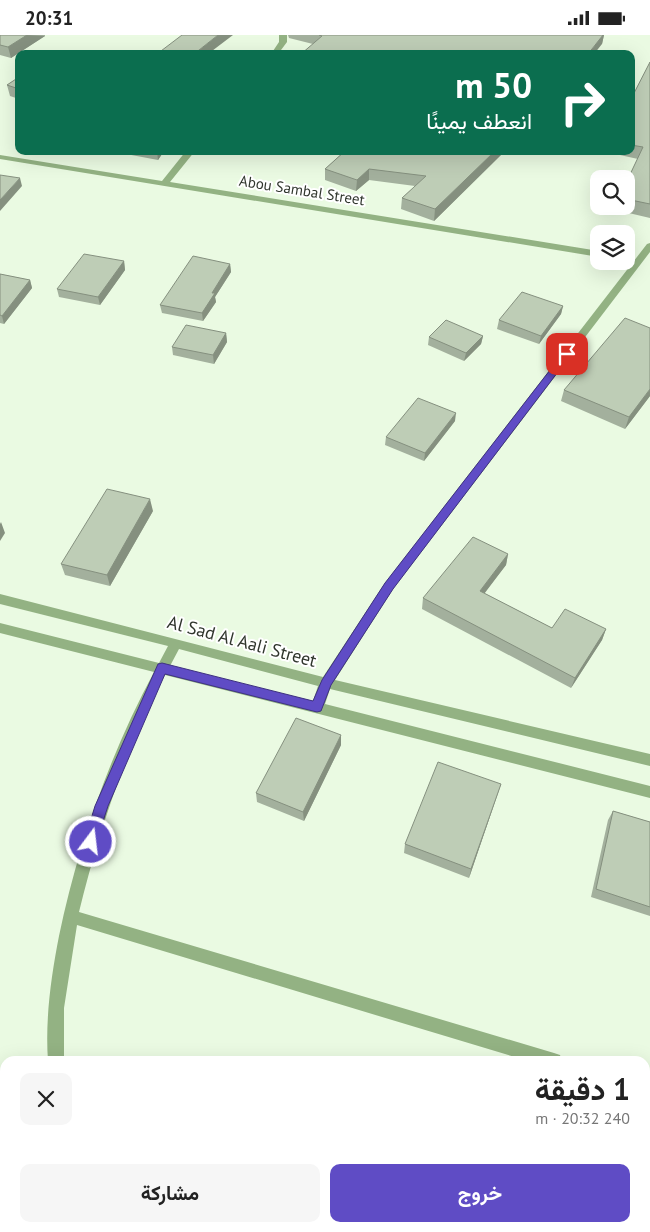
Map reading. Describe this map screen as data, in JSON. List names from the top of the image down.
{
  "streets": {
    "street": ["Abou Sambal Street", "Al Sad Al Aali Street"]
  },
  "page": {
    "status": "20:31",
    "turn": ["50 m", "انعطف يمينًا"],
    "heading": ["1 دقيقة", "240 m · 20:32"],
    "buttons": ["خروج", "مشاركة"]
  }
}
